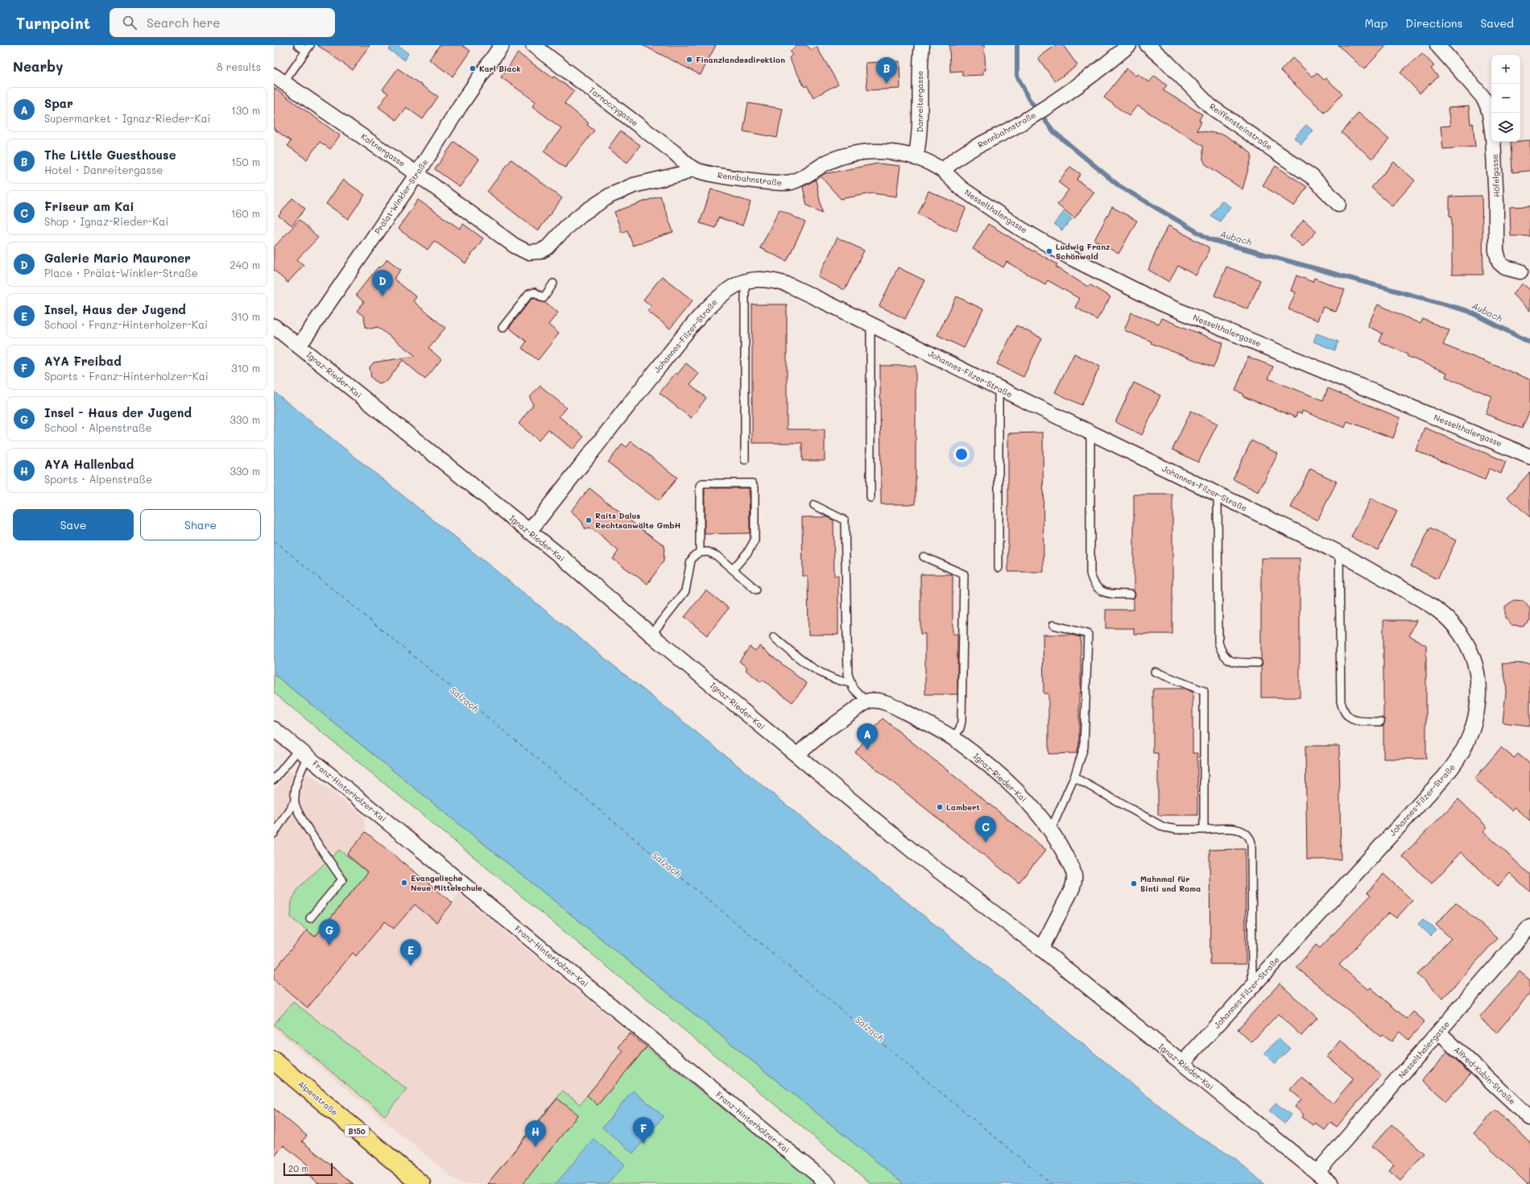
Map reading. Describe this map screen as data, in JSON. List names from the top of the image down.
{
  "streets": {
    "main road": ["Alpenstraße", "B150"],
    "street": [
      "Danreitergasse",
      "Tarnoczygasse",
      "Reiffensteinstraße",
      "Rennbahnstraße",
      "Kaltnergasse",
      "Höfelgasse",
      "Prälat-Winkler-Straße",
      "Nesselthalergasse",
      "Johannes-Filzer-Straße",
      "Ignaz-Rieder-Kai",
      "Franz-Hinterholzer-Kai",
      "Alfred-Kubin-Straße"
    ]
  },
  "crossings": [
    ["Danreitergasse", "Rennbahnstraße"],
    ["Tarnoczygasse", "Rennbahnstraße"],
    ["Tarnoczygasse", "Kaltnergasse"],
    ["Rennbahnstraße", "Kaltnergasse"],
    ["Rennbahnstraße", "Nesselthalergasse"],
    ["Kaltnergasse", "Prälat-Winkler-Straße"],
    ["Prälat-Winkler-Straße", "Ignaz-Rieder-Kai"],
    ["Nesselthalergasse", "Ignaz-Rieder-Kai"],
    ["Nesselthalergasse", "Alfred-Kubin-Straße"],
    ["Johannes-Filzer-Straße", "Ignaz-Rieder-Kai"]
  ],
  "water": ["Aubach", "Salzach"],
  "places": [
    "Finanzlandesdirektion",
    "Karl Biack",
    "Ludwig Franz Schönwald",
    "Raits Dalus Rechtsanwälte GmbH",
    "Lambert",
    "Evangelische Neue Mittelschule",
    "Mahnmal für Sinti und Roma"
  ],
  "scale_bar": "20 m",
  "page": {
    "header": "Turnpoint",
    "search": "Search here",
    "nav": ["Map", "Directions", "Saved"],
    "heading": ["Nearby", "8 results"],
    "map_buttons": ["+", "−"],
    "pins": [
      "B",
      "D",
      "A",
      "C",
      "G",
      "E",
      "F",
      "H"
    ],
    "list": [
      {
        "mark": "A",
        "name": "Spar",
        "note": "Supermarket · Ignaz-Rieder-Kai",
        "value": "130 m"
      },
      {
        "mark": "B",
        "name": "The Little Guesthouse",
        "note": "Hotel · Danreitergasse",
        "value": "150 m"
      },
      {
        "mark": "C",
        "name": "Friseur am Kai",
        "note": "Shop · Ignaz-Rieder-Kai",
        "value": "160 m"
      },
      {
        "mark": "D",
        "name": "Galerie Mario Mauroner",
        "note": "Place · Prälat-Winkler-Straße",
        "value": "240 m"
      },
      {
        "mark": "E",
        "name": "Insel, Haus der Jugend",
        "note": "School · Franz-Hinterholzer-Kai",
        "value": "310 m"
      },
      {
        "mark": "F",
        "name": "AYA Freibad",
        "note": "Sports · Franz-Hinterholzer-Kai",
        "value": "310 m"
      },
      {
        "mark": "G",
        "name": "Insel - Haus der Jugend",
        "note": "School · Alpenstraße",
        "value": "330 m"
      },
      {
        "mark": "H",
        "name": "AYA Hallenbad",
        "note": "Sports · Alpenstraße",
        "value": "330 m"
      }
    ],
    "buttons": ["Save", "Share"],
    "scale": "20 m"
  }
}
